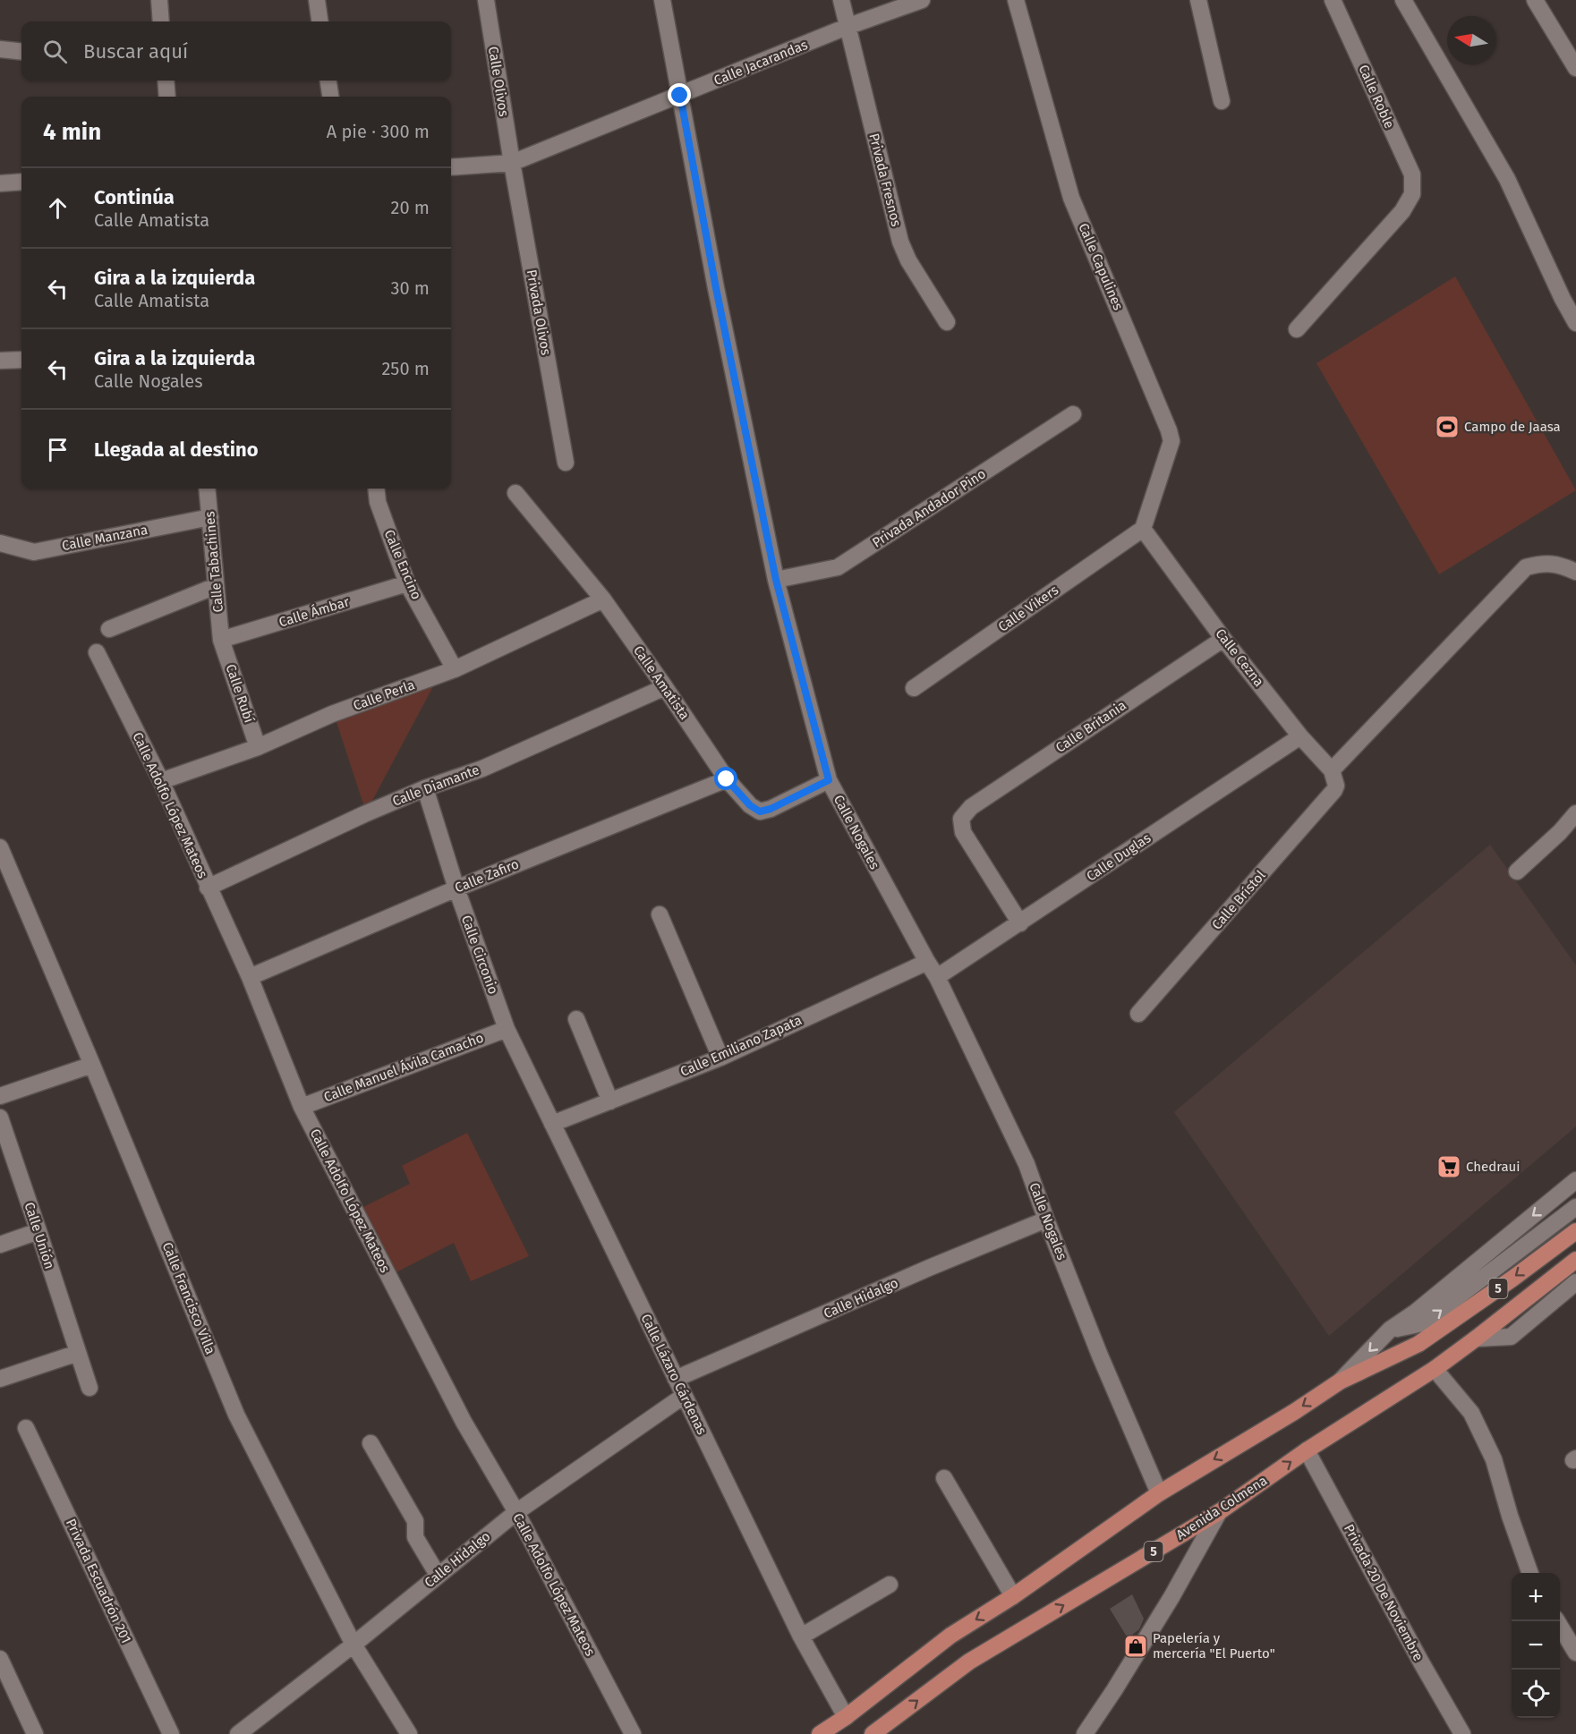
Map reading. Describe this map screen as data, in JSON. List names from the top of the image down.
{
  "streets": {
    "main road": ["5", "Avenida Colmena"],
    "street": [
      "Calle Jacarandas",
      "Calle Olivos",
      "Calle Roble",
      "Privada Fresnos",
      "Calle Capulines",
      "Privada Olivos",
      "Privada Andador Pino",
      "Calle Manzana",
      "Calle Tabachines",
      "Calle Encino",
      "Calle Vikers",
      "Calle Ámbar",
      "Calle Cezna",
      "Calle Amatista",
      "Calle Rubí",
      "Calle Perla",
      "Calle Britania",
      "Calle Diamante",
      "Calle Adolfo López Mateos",
      "Calle Nogales",
      "Calle Duglas",
      "Calle Zafiro",
      "Calle Brístol",
      "Calle Circonio",
      "Calle Emiliano Zapata",
      "Calle Manuel Ávila Camacho",
      "Calle Unión",
      "Calle Francisco Villa",
      "Calle Hidalgo",
      "Calle Lázaro Cárdenas",
      "Privada Escuadrón 201",
      "Privada 20 De Noviembre"
    ]
  },
  "crossings": [
    ["Calle Jacarandas", "Calle Olivos"],
    ["Calle Jacarandas", "Privada Fresnos"],
    ["Calle Jacarandas", "Privada Olivos"],
    ["Calle Jacarandas", "Calle Nogales"],
    ["Calle Olivos", "Privada Olivos"],
    ["Calle Capulines", "Calle Vikers"],
    ["Calle Capulines", "Calle Cezna"],
    ["Privada Andador Pino", "Calle Nogales"],
    ["Calle Manzana", "Calle Tabachines"],
    ["Calle Tabachines", "Calle Ámbar"],
    ["Calle Tabachines", "Calle Rubí"],
    ["Calle Encino", "Calle Ámbar"],
    ["Calle Encino", "Calle Perla"],
    ["Calle Vikers", "Calle Cezna"],
    ["Calle Ámbar", "Calle Rubí"],
    ["Calle Cezna", "Calle Britania"],
    ["Calle Cezna", "Calle Duglas"],
    ["Calle Cezna", "Calle Brístol"],
    ["Calle Amatista", "Calle Perla"],
    ["Calle Amatista", "Calle Diamante"],
    ["Calle Amatista", "Calle Nogales"],
    ["Calle Amatista", "Calle Zafiro"],
    ["Calle Rubí", "Calle Perla"],
    ["Calle Perla", "Calle Adolfo López Mateos"],
    ["Calle Britania", "Calle Duglas"],
    ["Calle Diamante", "Calle Adolfo López Mateos"],
    ["Calle Diamante", "Calle Circonio"],
    ["Calle Adolfo López Mateos", "Calle Zafiro"],
    ["Calle Adolfo López Mateos", "Calle Manuel Ávila Camacho"],
    ["Calle Adolfo López Mateos", "Calle Hidalgo"],
    ["Calle Nogales", "Calle Duglas"],
    ["Calle Nogales", "Calle Emiliano Zapata"],
    ["Calle Nogales", "5"],
    ["Calle Nogales", "Calle Hidalgo"],
    ["Calle Zafiro", "Calle Circonio"],
    ["Calle Circonio", "Calle Manuel Ávila Camacho"],
    ["Calle Circonio", "Calle Lázaro Cárdenas"],
    ["Calle Emiliano Zapata", "Calle Lázaro Cárdenas"],
    ["Calle Manuel Ávila Camacho", "Calle Lázaro Cárdenas"],
    ["5", "Calle Lázaro Cárdenas"],
    ["5", "Avenida Colmena"],
    ["Calle Francisco Villa", "Calle Hidalgo"],
    ["Calle Hidalgo", "Calle Lázaro Cárdenas"],
    ["Avenida Colmena", "Privada 20 De Noviembre"]
  ],
  "places": {
    "sports": ["Campo de Jaasa"],
    "supermarket": ["Chedraui"],
    "shop": ["Papelería y mercería \"El Puerto\""]
  },
  "north": "left",
  "page": {
    "search": "Buscar aquí",
    "heading": ["4 min", "A pie · 300 m"],
    "list": [
      ["Continúa", "Calle Amatista", "20 m"],
      ["Gira a la izquierda", "Calle Amatista", "30 m"],
      ["Gira a la izquierda", "Calle Nogales", "250 m"],
      "Llegada al destino"
    ],
    "map_buttons": ["+", "−"]
  }
}
